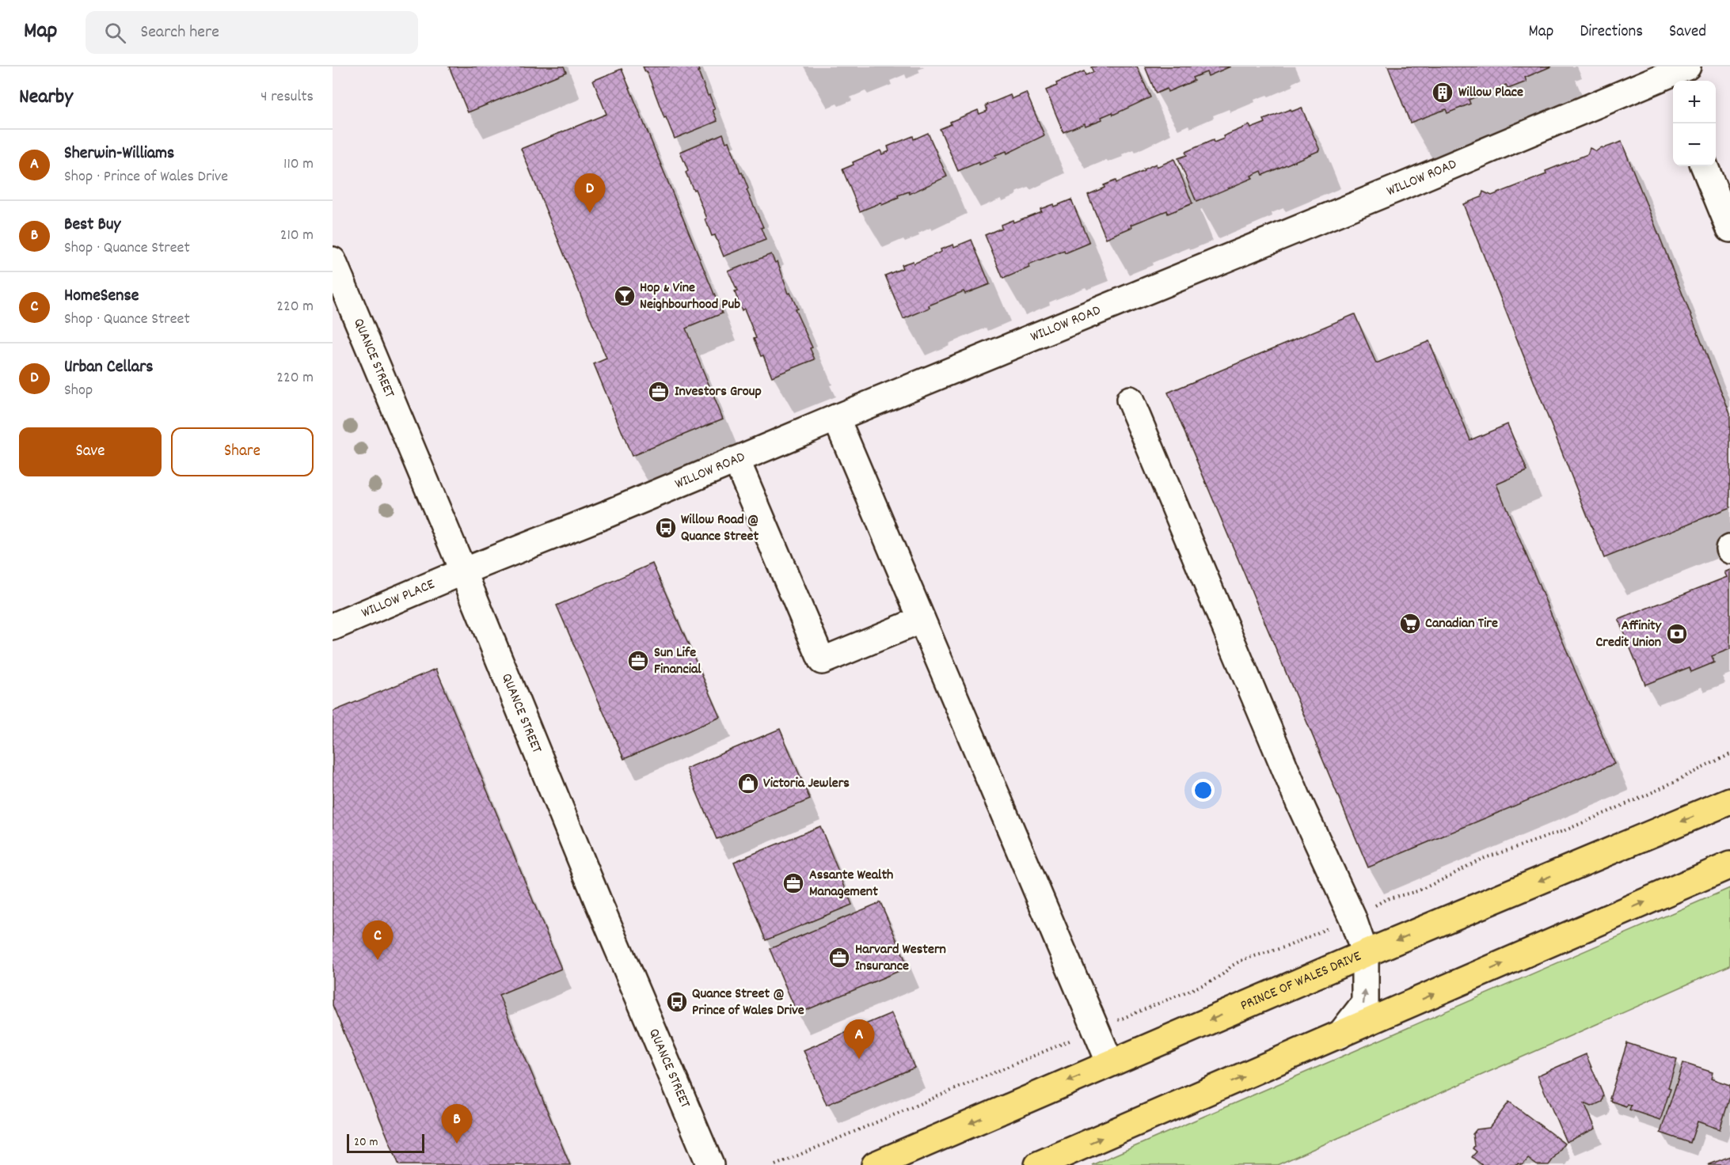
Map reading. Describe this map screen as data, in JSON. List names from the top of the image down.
{
  "streets": {
    "main road": ["PRINCE OF WALES DRIVE"],
    "street": ["WILLOW ROAD", "QUANCE STREET", "WILLOW PLACE"]
  },
  "crossings": [
    ["WILLOW ROAD", "QUANCE STREET"],
    ["WILLOW ROAD", "WILLOW PLACE"],
    ["QUANCE STREET", "WILLOW PLACE"]
  ],
  "places": {
    "building": ["Willow Place"],
    "bar": ["Hop & Vine Neighbourhood Pub"],
    "office": [
      "Investors Group",
      "Sun Life Financial",
      "Assante Wealth Management",
      "Harvard Western Insurance"
    ],
    "bus stop": ["Willow Road @ Quance Street", "Quance Street @ Prince of Wales Drive"],
    "supermarket": ["Canadian Tire"],
    "bank": ["Affinity Credit Union"],
    "shop": ["Victoria Jewlers"]
  },
  "scale_bar": "20 m",
  "page": {
    "header": "Map",
    "search": "Search here",
    "nav": ["Map", "Directions", "Saved"],
    "heading": ["Nearby", "4 results"],
    "map_buttons": ["+", "−"],
    "list": [
      {
        "mark": "A",
        "name": "Sherwin-Williams",
        "note": "Shop · Prince of Wales Drive",
        "value": "110 m"
      },
      {
        "mark": "B",
        "name": "Best Buy",
        "note": "Shop · Quance Street",
        "value": "210 m"
      },
      {
        "mark": "C",
        "name": "HomeSense",
        "note": "Shop · Quance Street",
        "value": "220 m"
      },
      {
        "mark": "D",
        "name": "Urban Cellars",
        "note": "Shop",
        "value": "220 m"
      }
    ],
    "pins": [
      "D",
      "C",
      "A",
      "B"
    ],
    "buttons": ["Save", "Share"],
    "scale": "20 m"
  }
}
